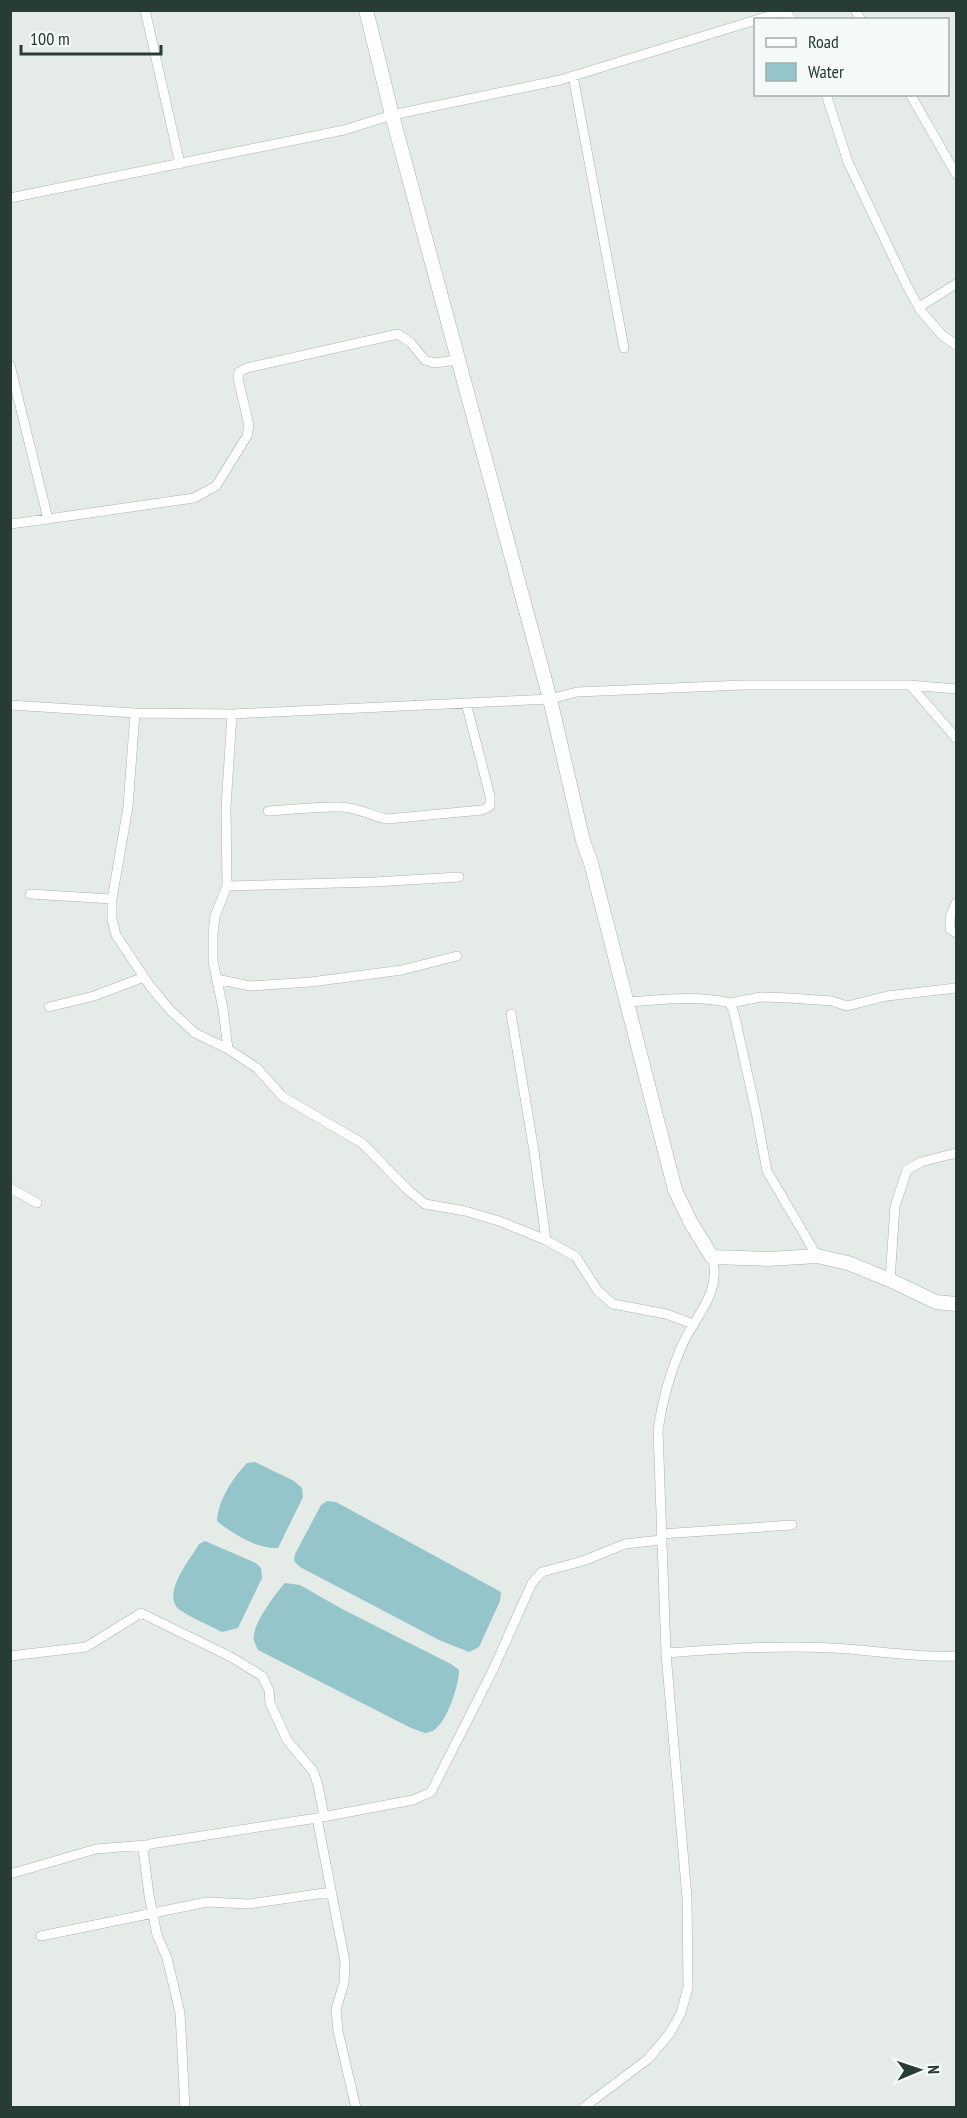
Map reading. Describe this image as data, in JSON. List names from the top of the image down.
{
  "legend": ["Road", "Water"],
  "scale_bar": "100 m",
  "north": "right"
}
